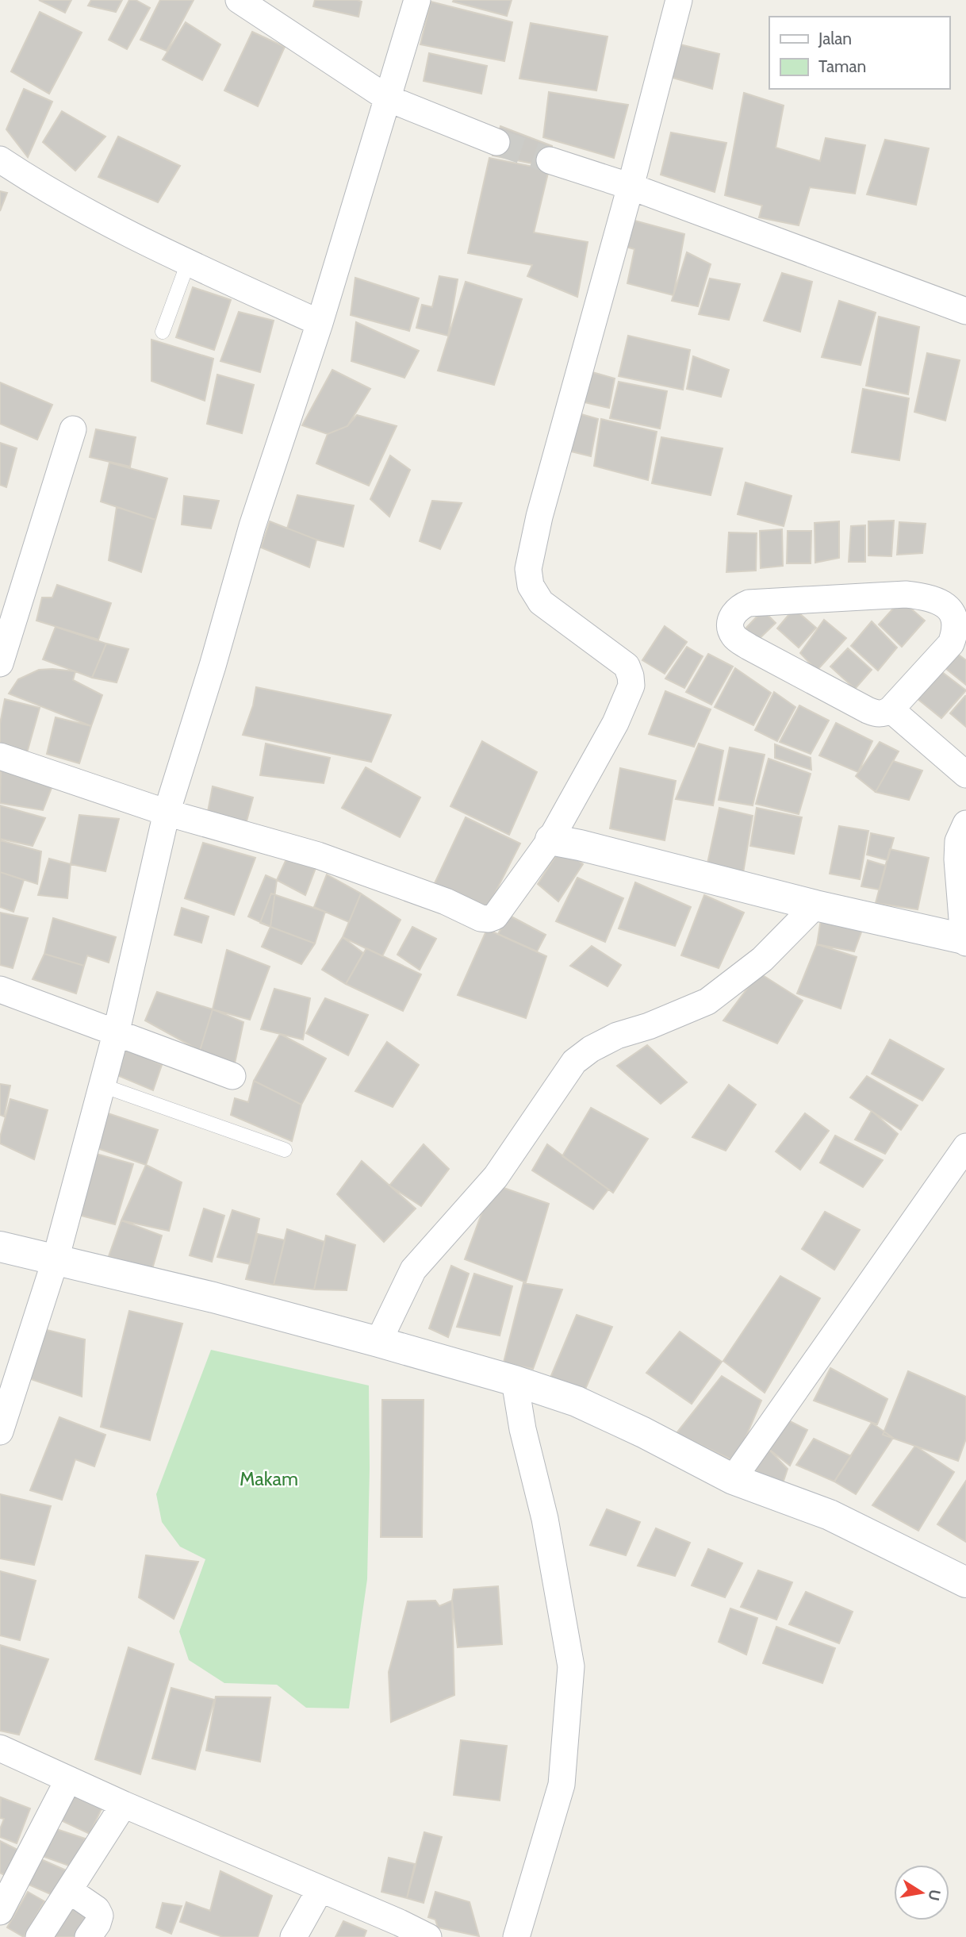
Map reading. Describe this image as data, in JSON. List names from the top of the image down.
{
  "parks": ["Makam"],
  "legend": ["Jalan", "Taman"],
  "north": "right"
}
